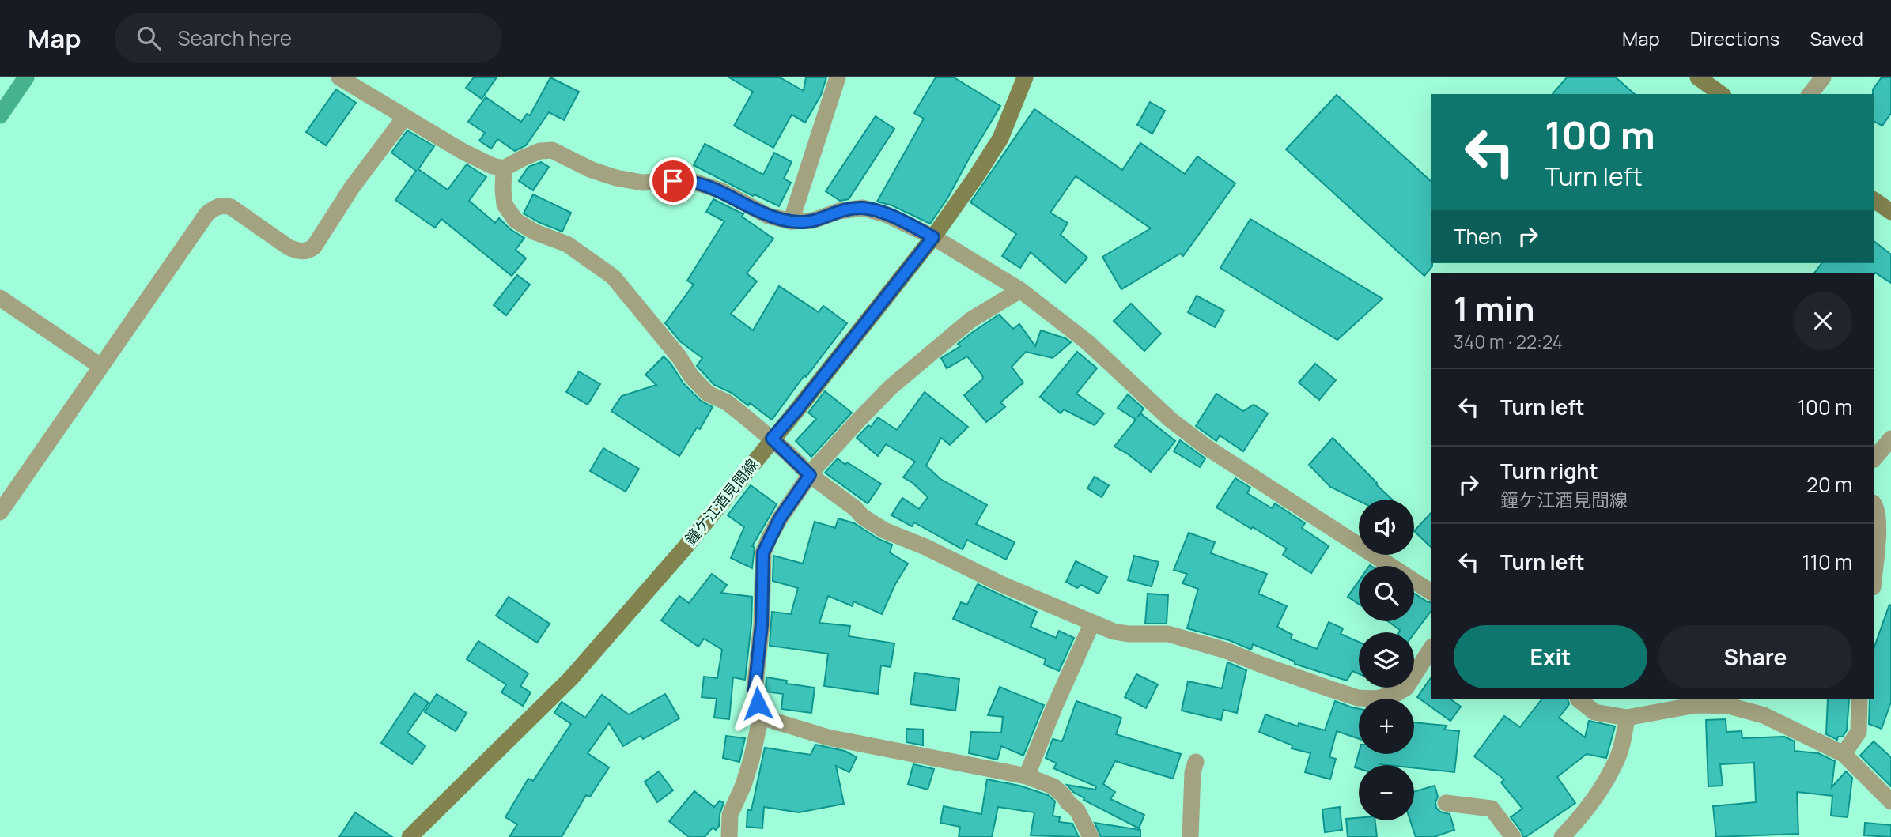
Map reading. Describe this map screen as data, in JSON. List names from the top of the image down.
{
  "streets": {
    "main road": ["鐘ケ江酒見間線"]
  },
  "page": {
    "header": "Map",
    "search": "Search here",
    "nav": ["Map", "Directions", "Saved"],
    "turn": ["100 m", "Turn left"],
    "then": "Then",
    "heading": ["1 min", "340 m · 22:24"],
    "list": [
      {
        "name": "Turn left",
        "value": "100 m"
      },
      {
        "name": "Turn right",
        "note": "鐘ケ江酒見間線",
        "value": "20 m"
      },
      {
        "name": "Turn left",
        "value": "110 m"
      }
    ],
    "map_buttons": ["+", "−"],
    "buttons": ["Exit", "Share"]
  }
}
